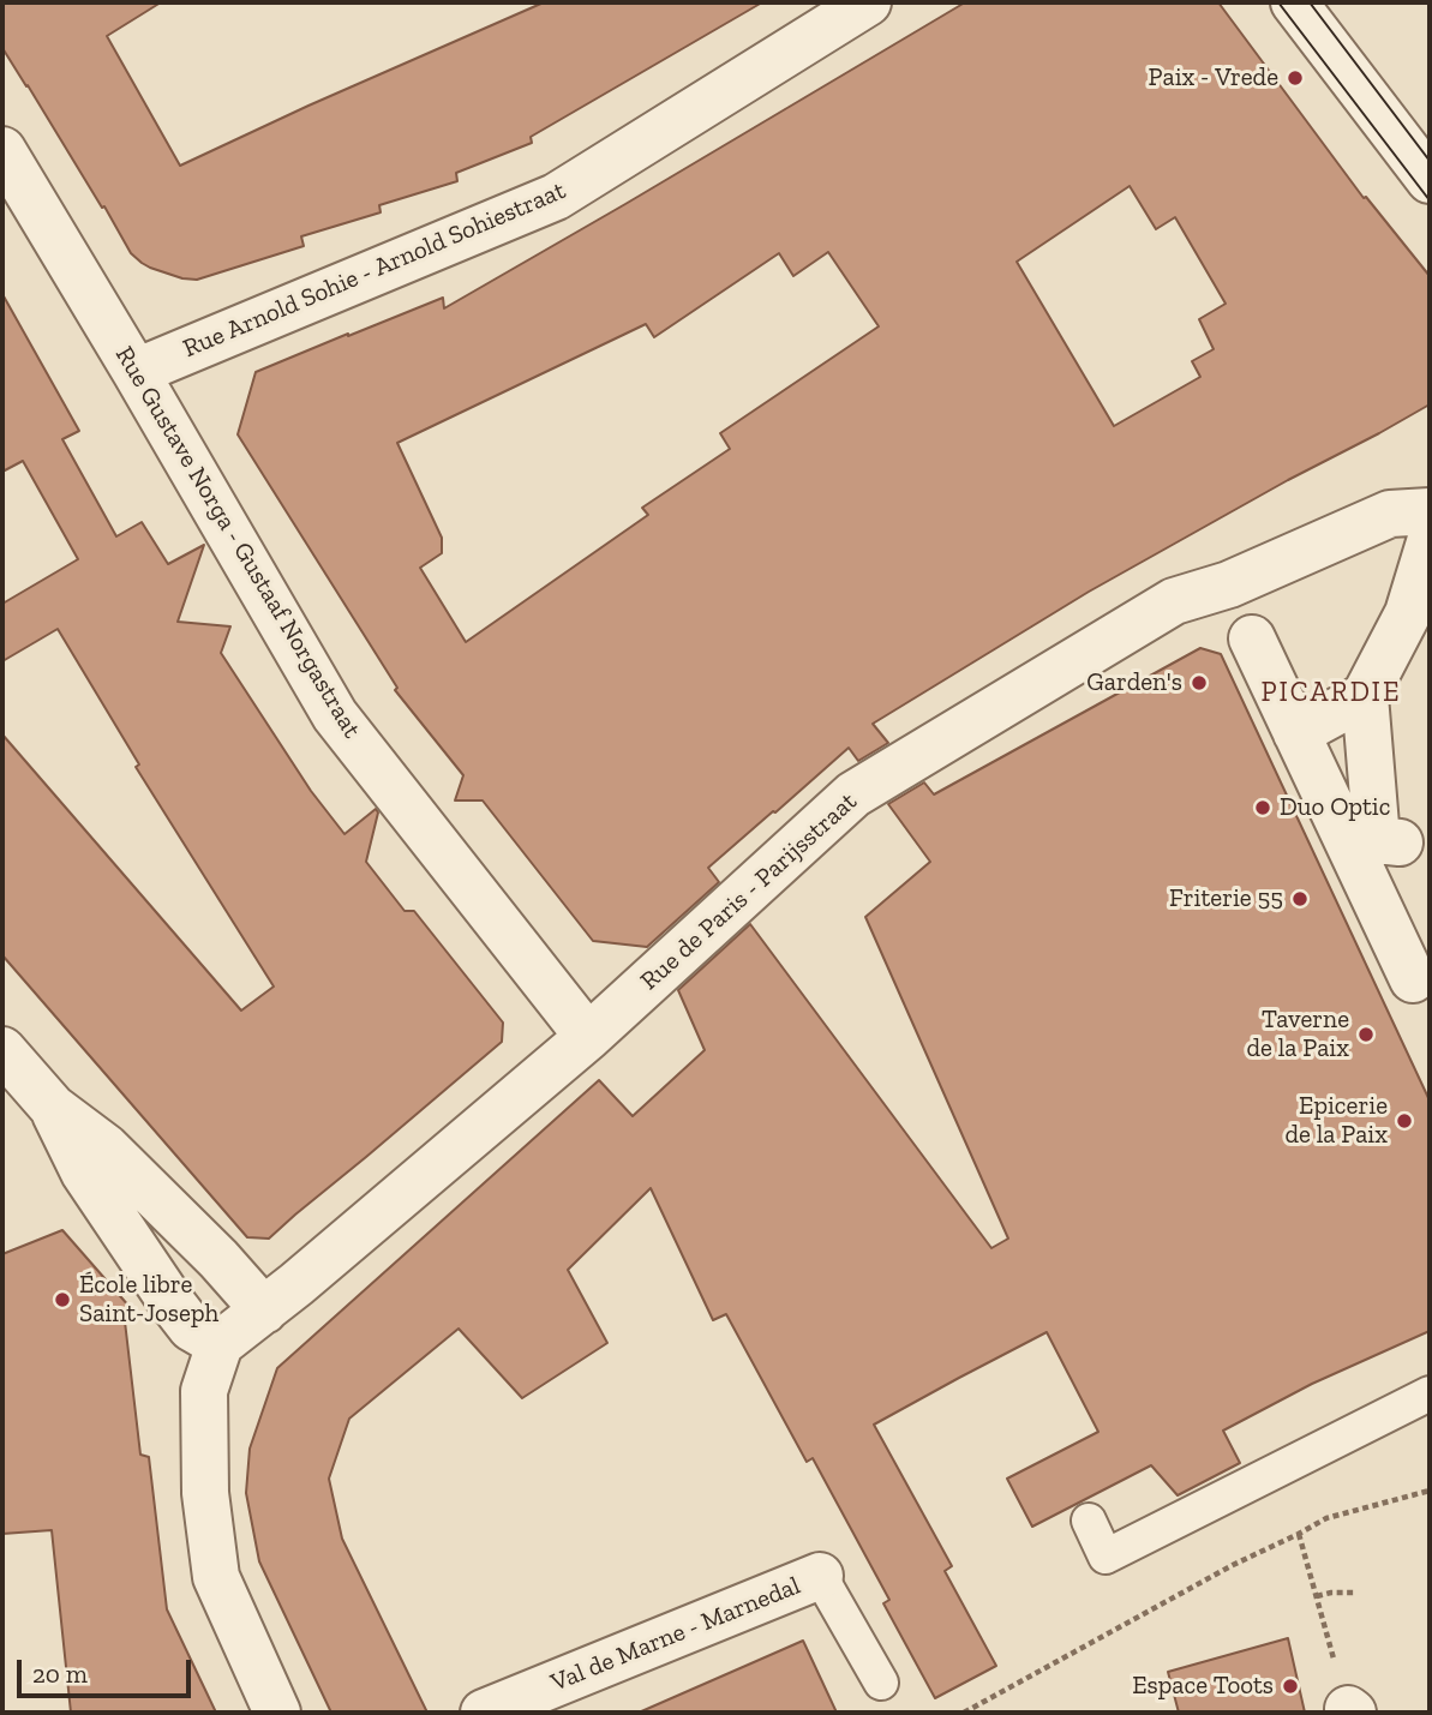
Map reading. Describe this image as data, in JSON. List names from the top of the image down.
{
  "streets": {
    "street": [
      "Rue Arnold Sohie - Arnold Sohiestraat",
      "Rue Gustave Norga - Gustaaf Norgastraat",
      "Rue de Paris - Parijsstraat",
      "Val de Marne - Marnedal"
    ]
  },
  "crossings": [
    ["Rue Arnold Sohie - Arnold Sohiestraat", "Rue Gustave Norga - Gustaaf Norgastraat"],
    ["Rue Gustave Norga - Gustaaf Norgastraat", "Rue de Paris - Parijsstraat"]
  ],
  "districts": ["PICARDIE"],
  "places": [
    "Paix - Vrede",
    "Garden's",
    "Duo Optic",
    "Friterie 55",
    "Taverne de la Paix",
    "Epicerie de la Paix",
    "École libre Saint-Joseph",
    "Espace Toots"
  ],
  "scale_bar": "20 m"
}
